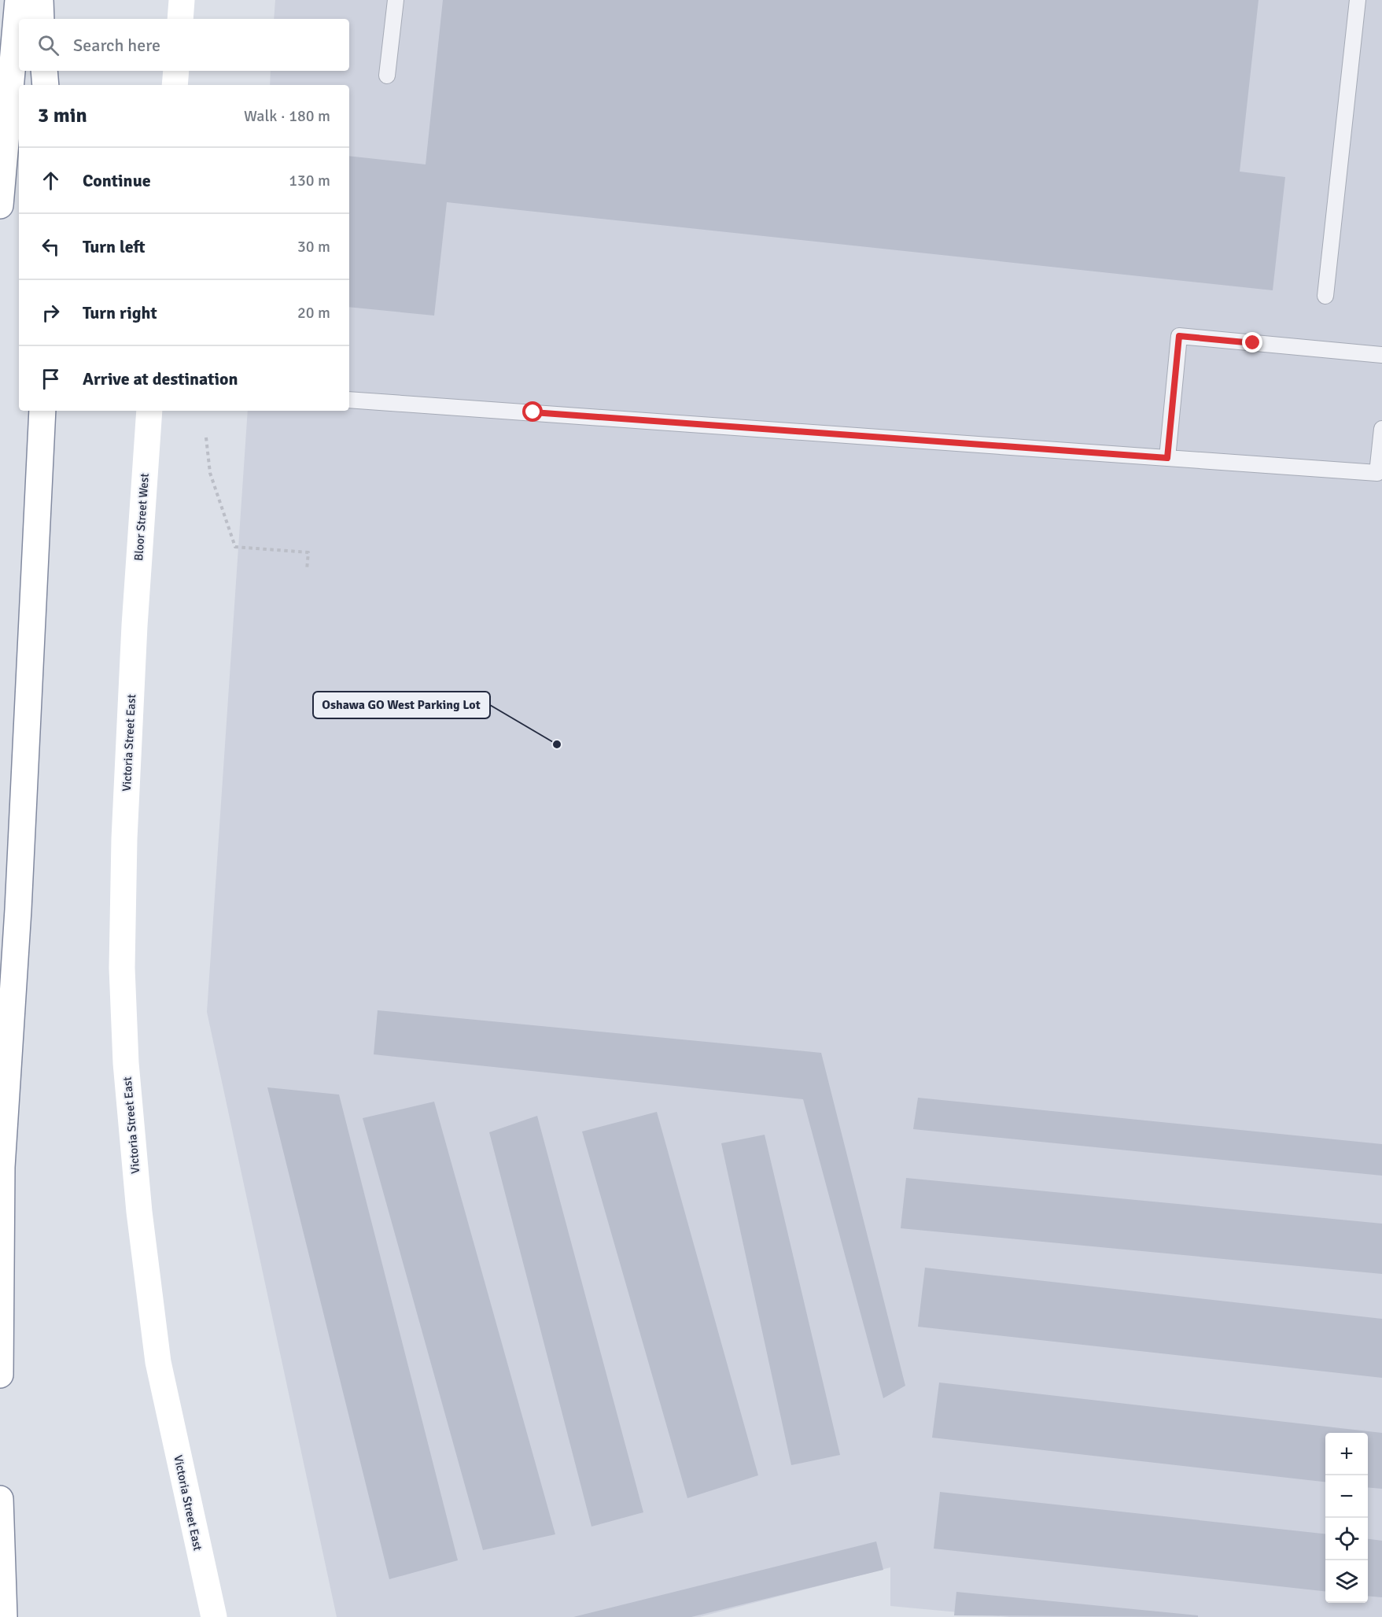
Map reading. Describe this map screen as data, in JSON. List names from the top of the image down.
{
  "streets": {
    "main road": ["Bloor Street West", "Victoria Street East"]
  },
  "crossings": [
    ["Bloor Street West", "Victoria Street East"]
  ],
  "places": ["Oshawa GO West Parking Lot"],
  "page": {
    "search": "Search here",
    "heading": ["3 min", "Walk · 180 m"],
    "list": [
      ["Continue", "130 m"],
      ["Turn left", "30 m"],
      ["Turn right", "20 m"],
      "Arrive at destination"
    ],
    "map_buttons": ["+", "−"]
  }
}
